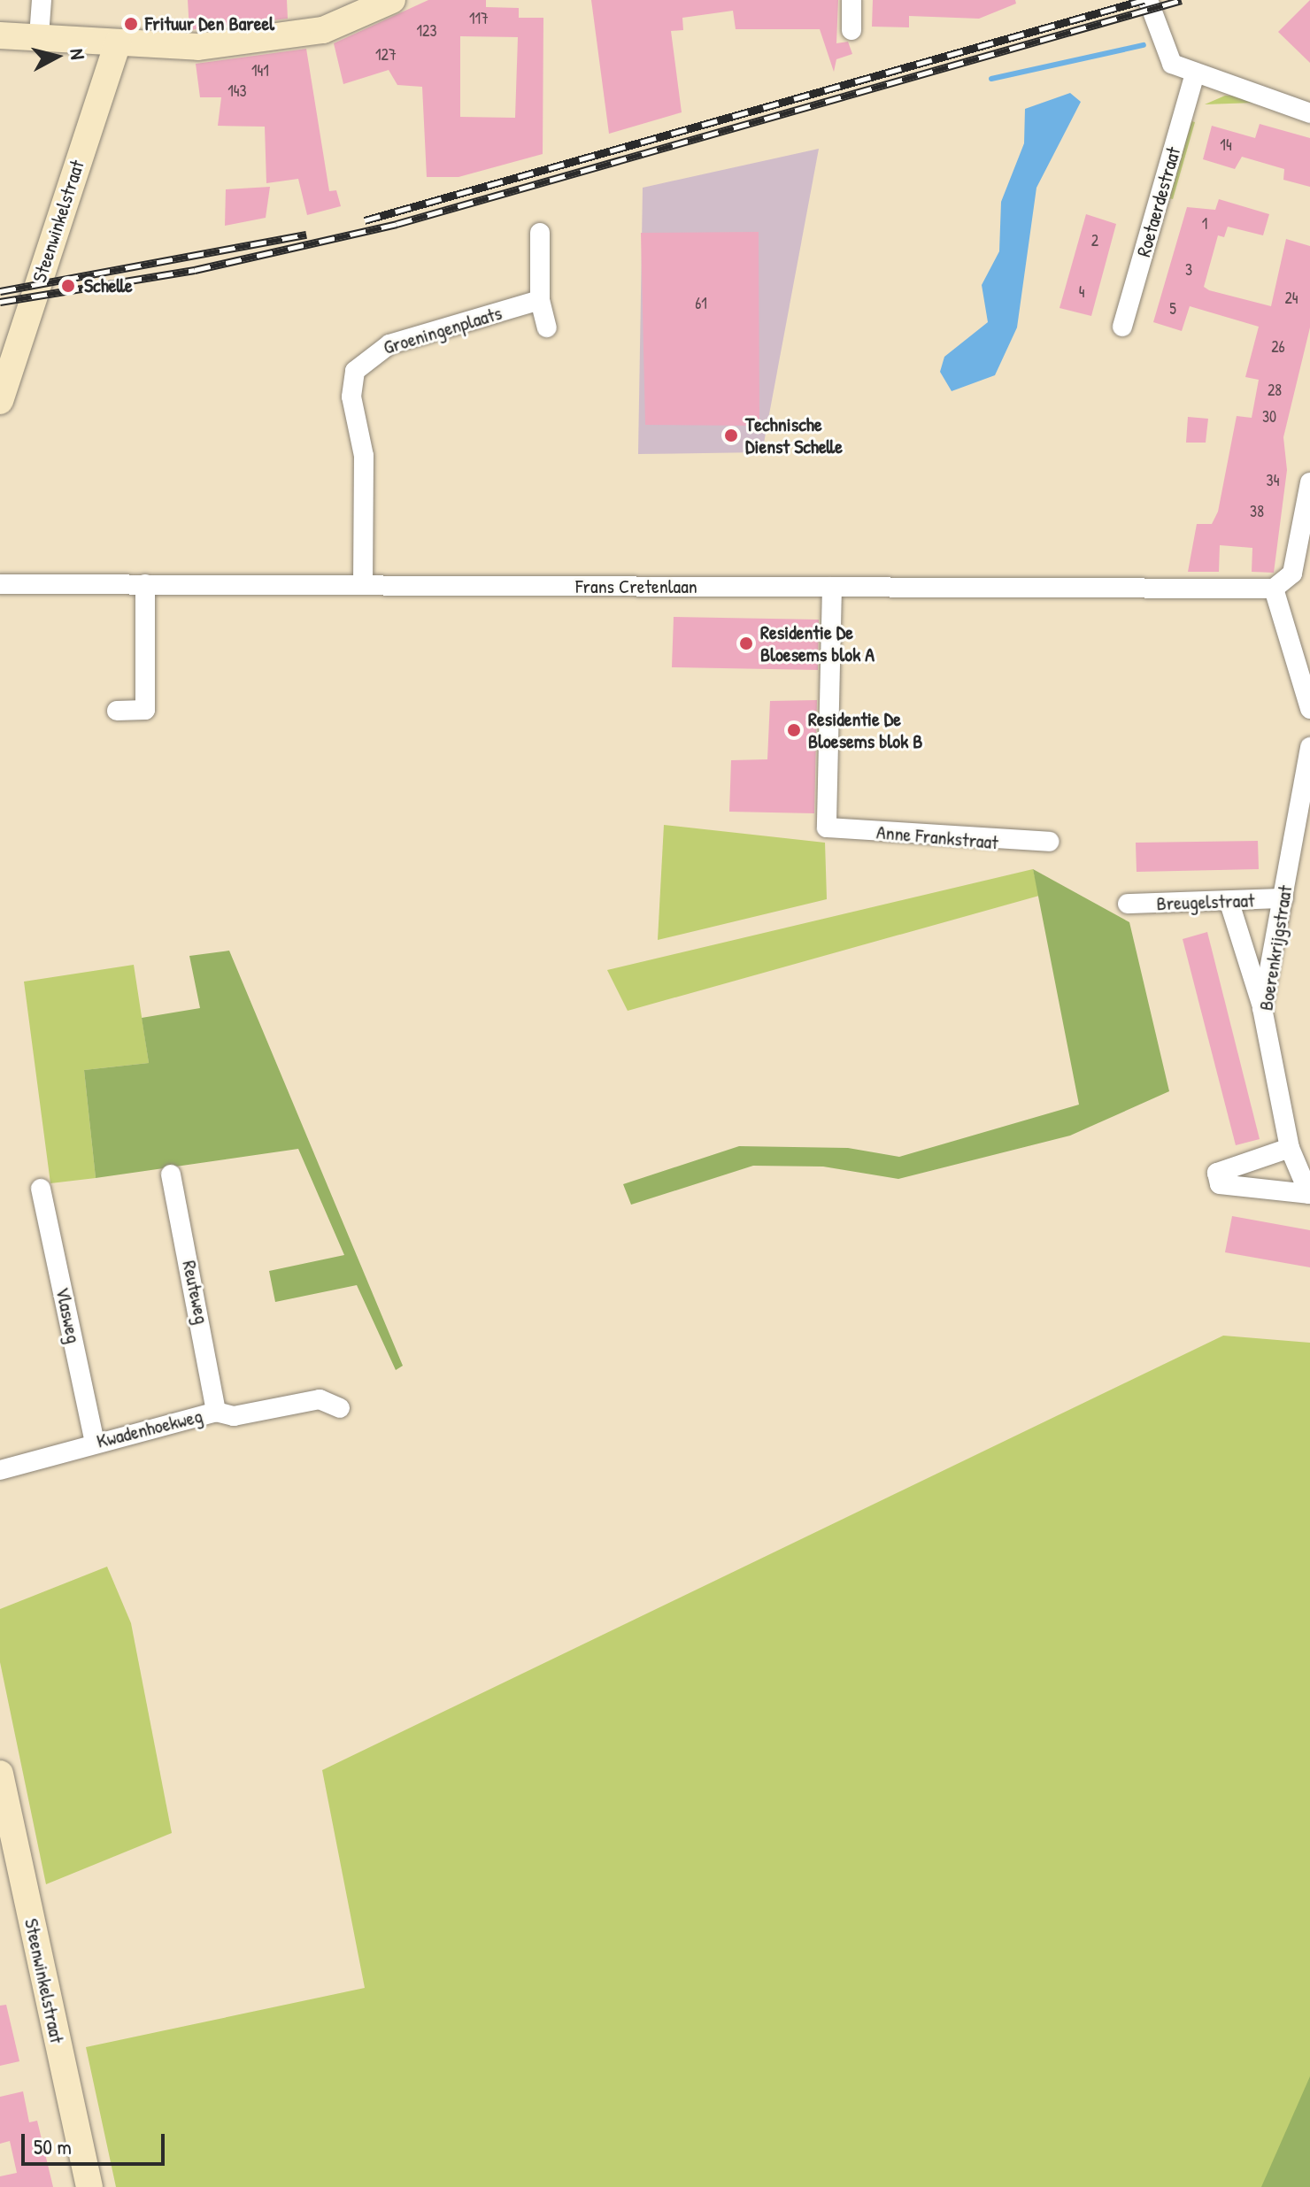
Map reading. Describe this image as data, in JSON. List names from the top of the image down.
{
  "streets": {
    "street": [
      "Roetaerdestraat",
      "Steenwinkelstraat",
      "Groeningenplaats",
      "Frans Cretenlaan",
      "Anne Frankstraat",
      "Breugelstraat",
      "Boerenkrijgstraat",
      "Reuteweg",
      "Vlasweg",
      "Kwadenhoekweg"
    ]
  },
  "crossings": [
    ["Groeningenplaats", "Frans Cretenlaan"],
    ["Frans Cretenlaan", "Anne Frankstraat"],
    ["Breugelstraat", "Boerenkrijgstraat"],
    ["Reuteweg", "Kwadenhoekweg"],
    ["Vlasweg", "Kwadenhoekweg"]
  ],
  "places": [
    "Frituur Den Bareel",
    "Schelle",
    "Technische Dienst Schelle",
    "Residentie De Bloesems blok A",
    "Residentie De Bloesems blok B"
  ],
  "house_numbers": [
    "117",
    "123",
    "127",
    "141",
    "143",
    "14",
    "1",
    "2",
    "3",
    "4",
    "24",
    "61",
    "5",
    "26",
    "28",
    "30",
    "34",
    "38"
  ],
  "scale_bar": "50 m",
  "north": "right"
}
